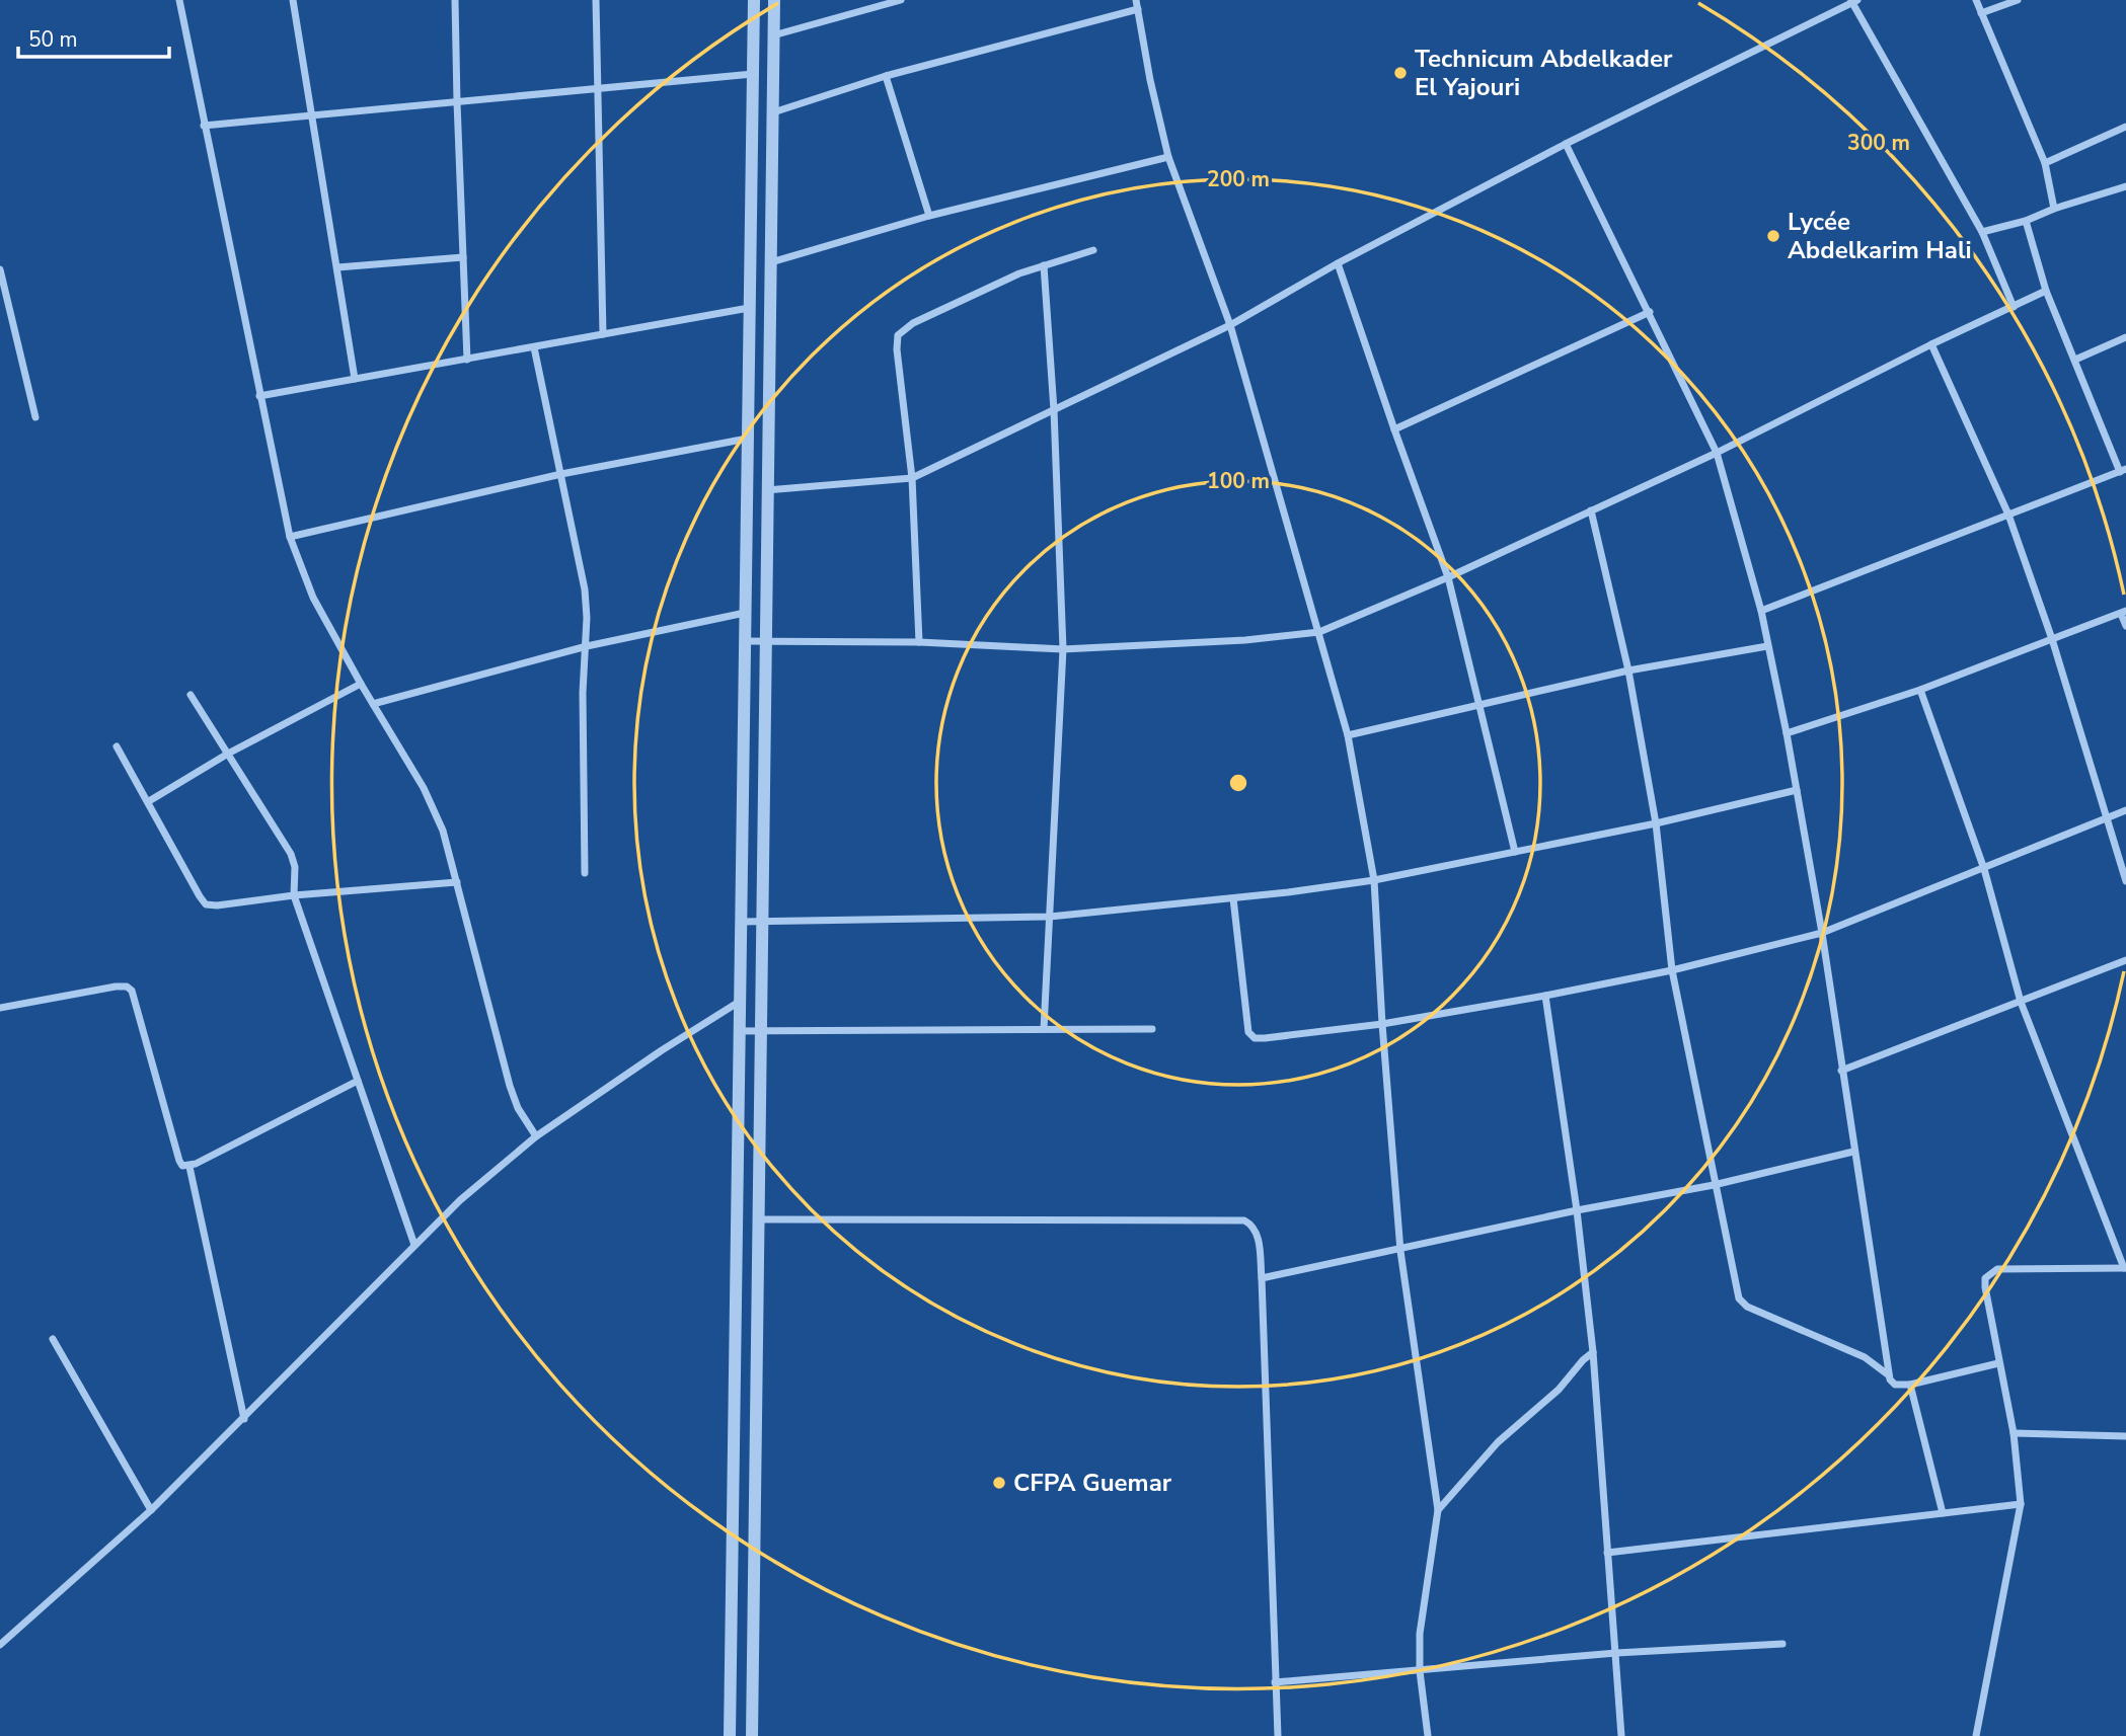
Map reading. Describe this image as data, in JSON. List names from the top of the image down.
{
  "places": ["Technicum Abdelkader El Yajouri", "Lycée Abdelkarim Hali", "CFPA Guemar"],
  "scale_bar": "50 m",
  "rings": ["300 m", "200 m", "100 m"]
}
